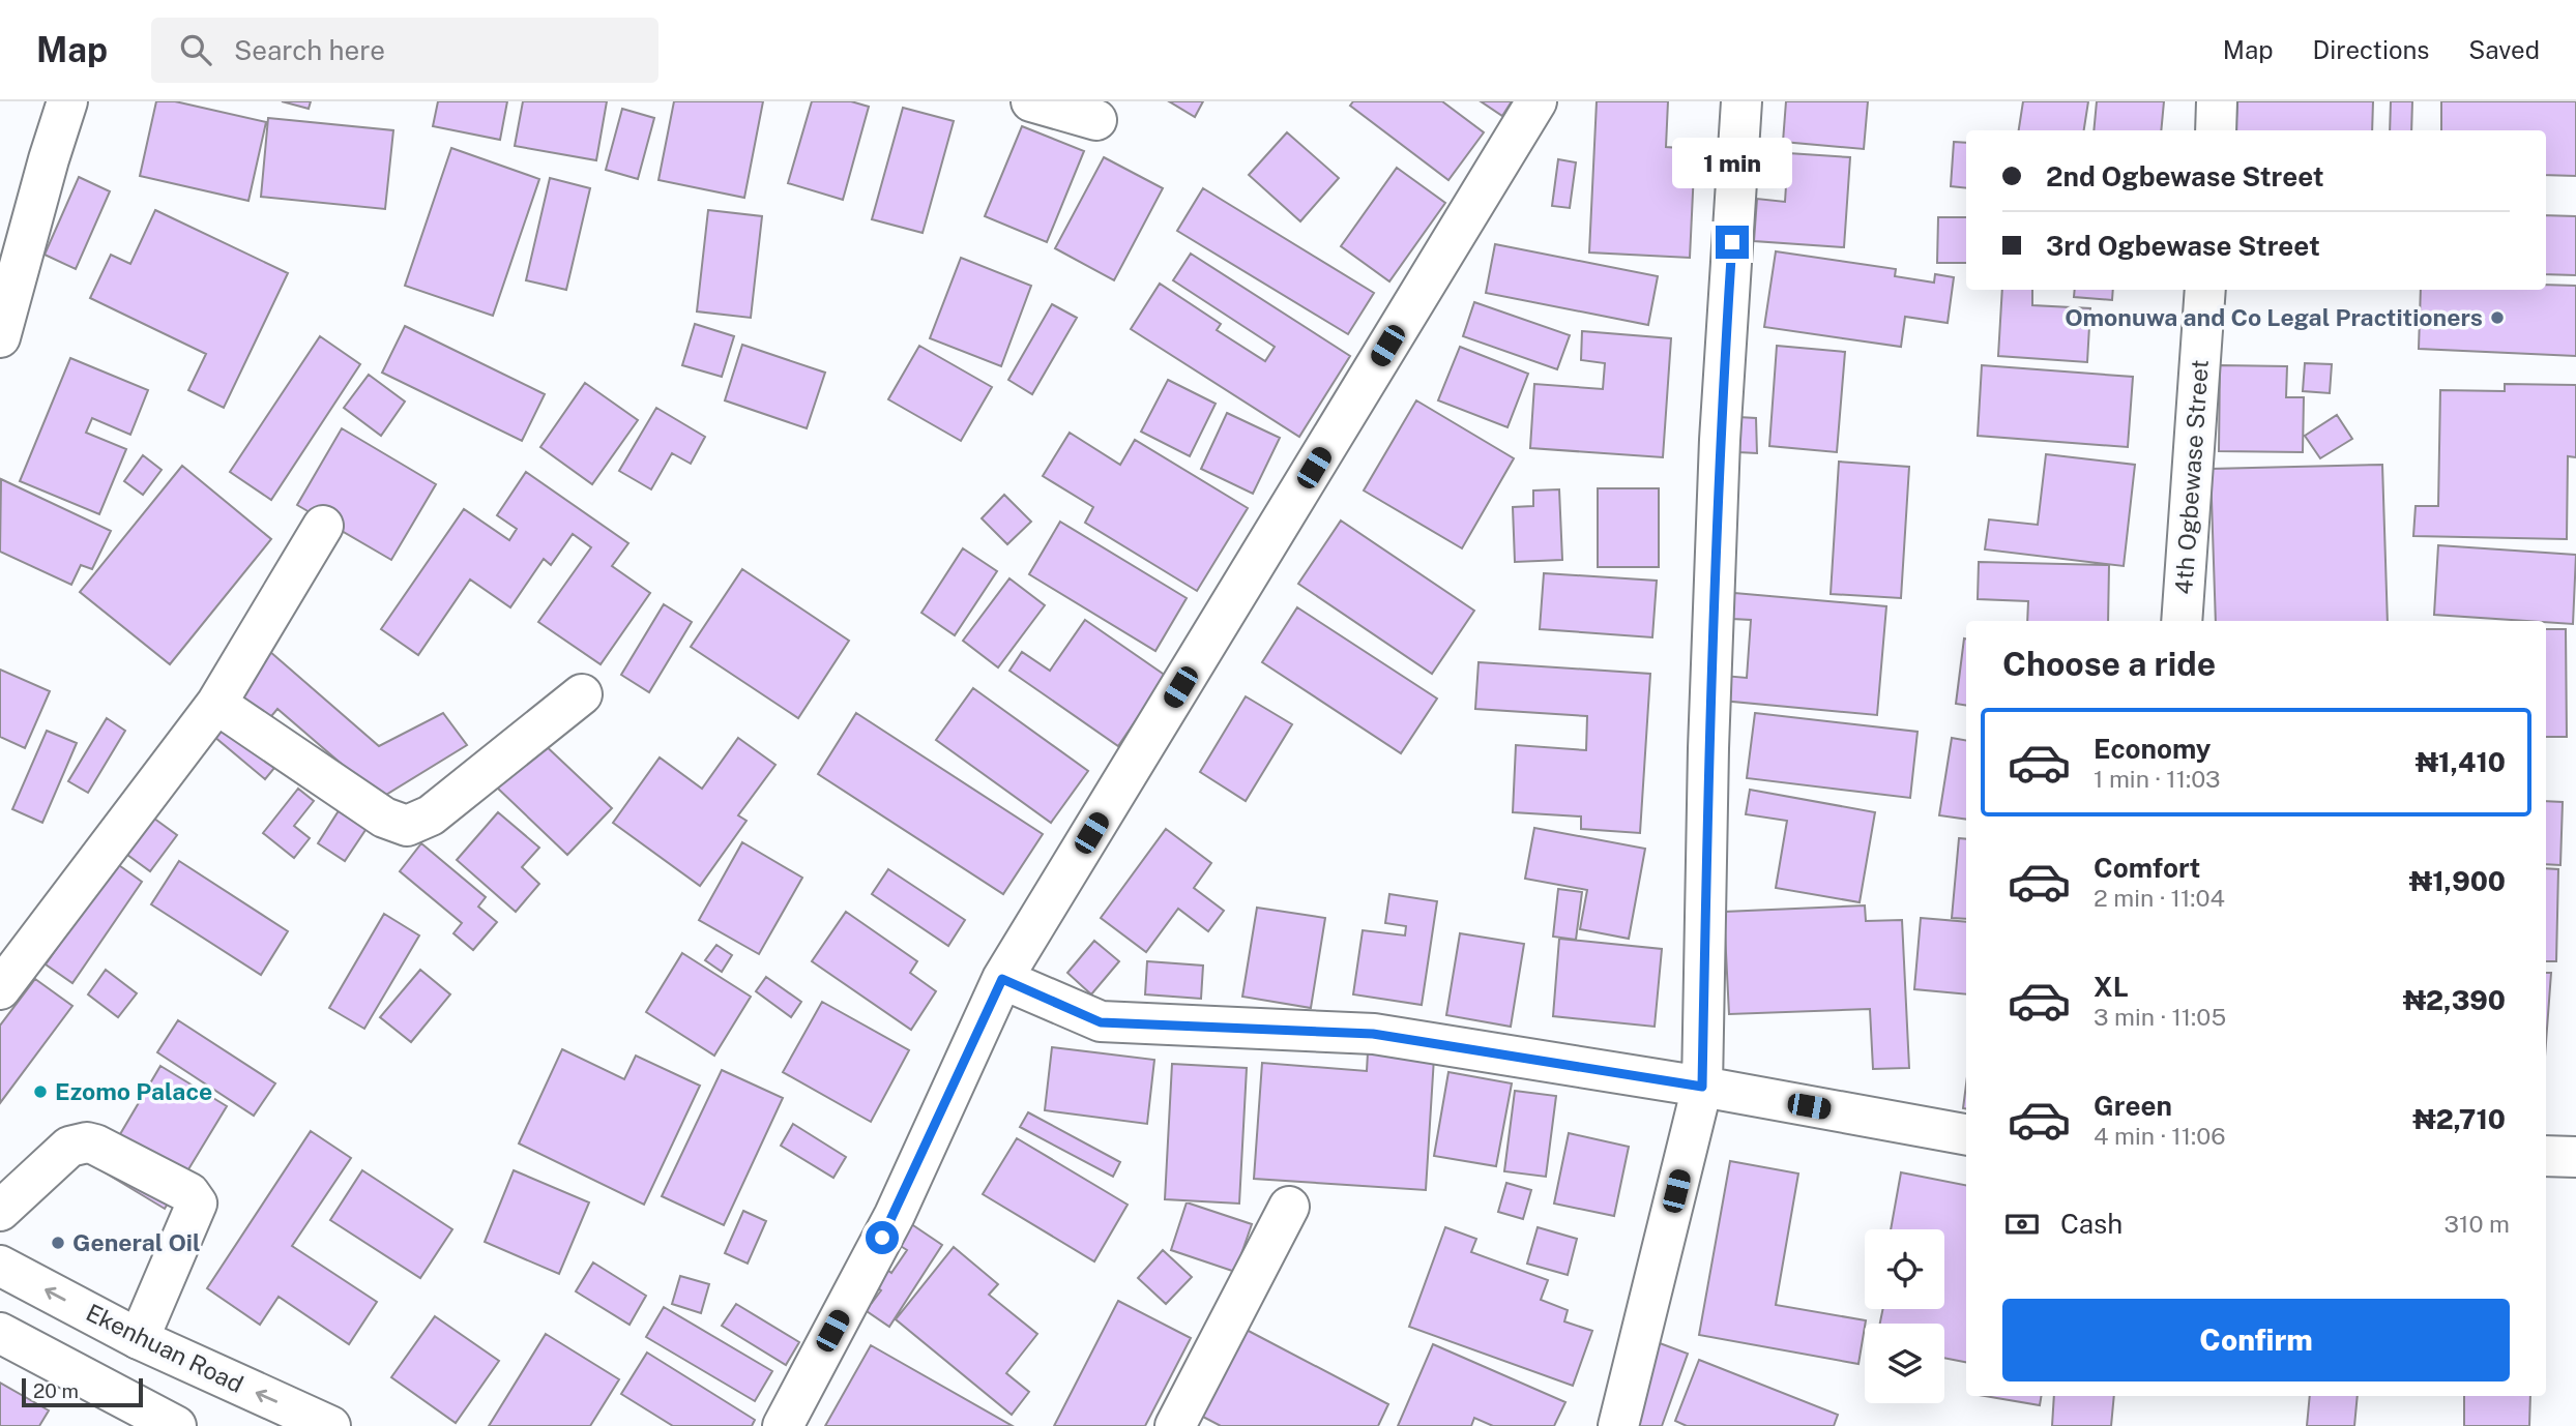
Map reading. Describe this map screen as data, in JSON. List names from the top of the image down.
{
  "streets": {
    "street": ["4th Ogbewase Street", "Ekenhuan Road"]
  },
  "places": ["Omonuwa and Co Legal Practitioners", "Ezomo Palace", "General Oil"],
  "scale_bar": "20 m",
  "page": {
    "header": "Map",
    "search": "Search here",
    "nav": ["Map", "Directions", "Saved"],
    "banner": ["2nd Ogbewase Street", "3rd Ogbewase Street"],
    "bubble": "1 min",
    "heading": "Choose a ride",
    "list": [
      {
        "name": "Economy",
        "note": "1 min · 11:03",
        "value": "₦1,410"
      },
      {
        "name": "Comfort",
        "note": "2 min · 11:04",
        "value": "₦1,900"
      },
      {
        "name": "XL",
        "note": "3 min · 11:05",
        "value": "₦2,390"
      },
      {
        "name": "Green",
        "note": "4 min · 11:06",
        "value": "₦2,710"
      }
    ],
    "pay": ["Cash", "310 m"],
    "buttons": "Confirm",
    "scale": "20 m"
  }
}
